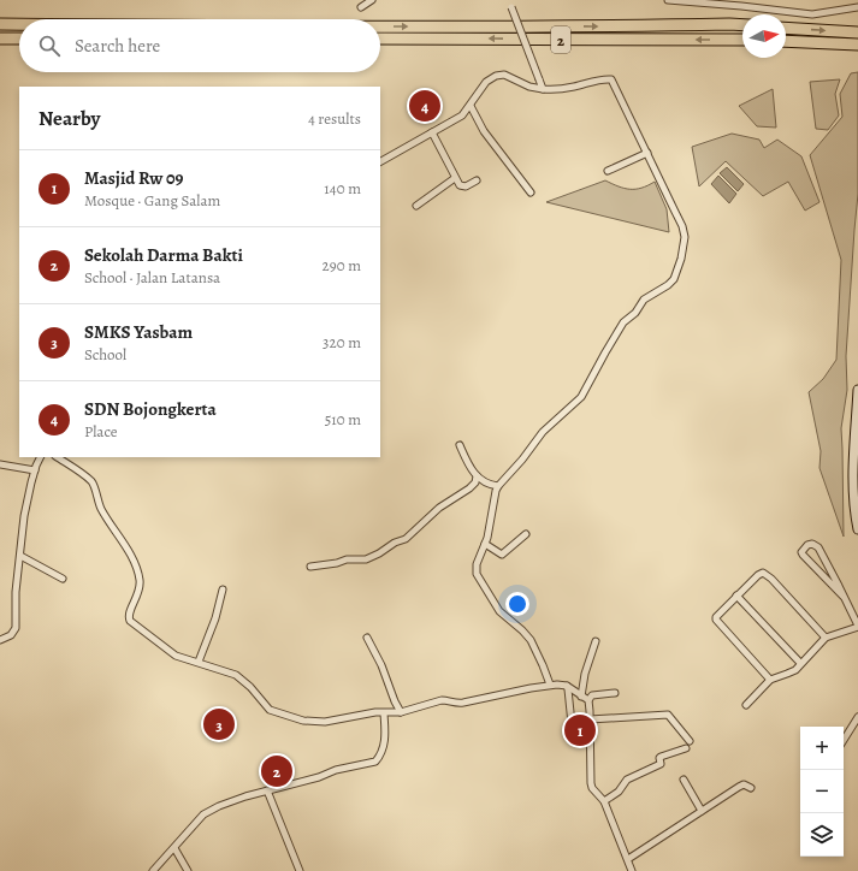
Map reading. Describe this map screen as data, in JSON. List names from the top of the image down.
{
  "streets": {
    "highway": ["2"]
  },
  "north": "right",
  "page": {
    "search": "Search here",
    "heading": ["Nearby", "4 results"],
    "pins": [
      "4",
      "3",
      "1",
      "2"
    ],
    "list": [
      {
        "mark": "1",
        "name": "Masjid Rw 09",
        "note": "Mosque · Gang Salam",
        "value": "140 m"
      },
      {
        "mark": "2",
        "name": "Sekolah Darma Bakti",
        "note": "School · Jalan Latansa",
        "value": "290 m"
      },
      {
        "mark": "3",
        "name": "SMKS Yasbam",
        "note": "School",
        "value": "320 m"
      },
      {
        "mark": "4",
        "name": "SDN Bojongkerta",
        "note": "Place",
        "value": "510 m"
      }
    ],
    "map_buttons": ["+", "−"]
  }
}
